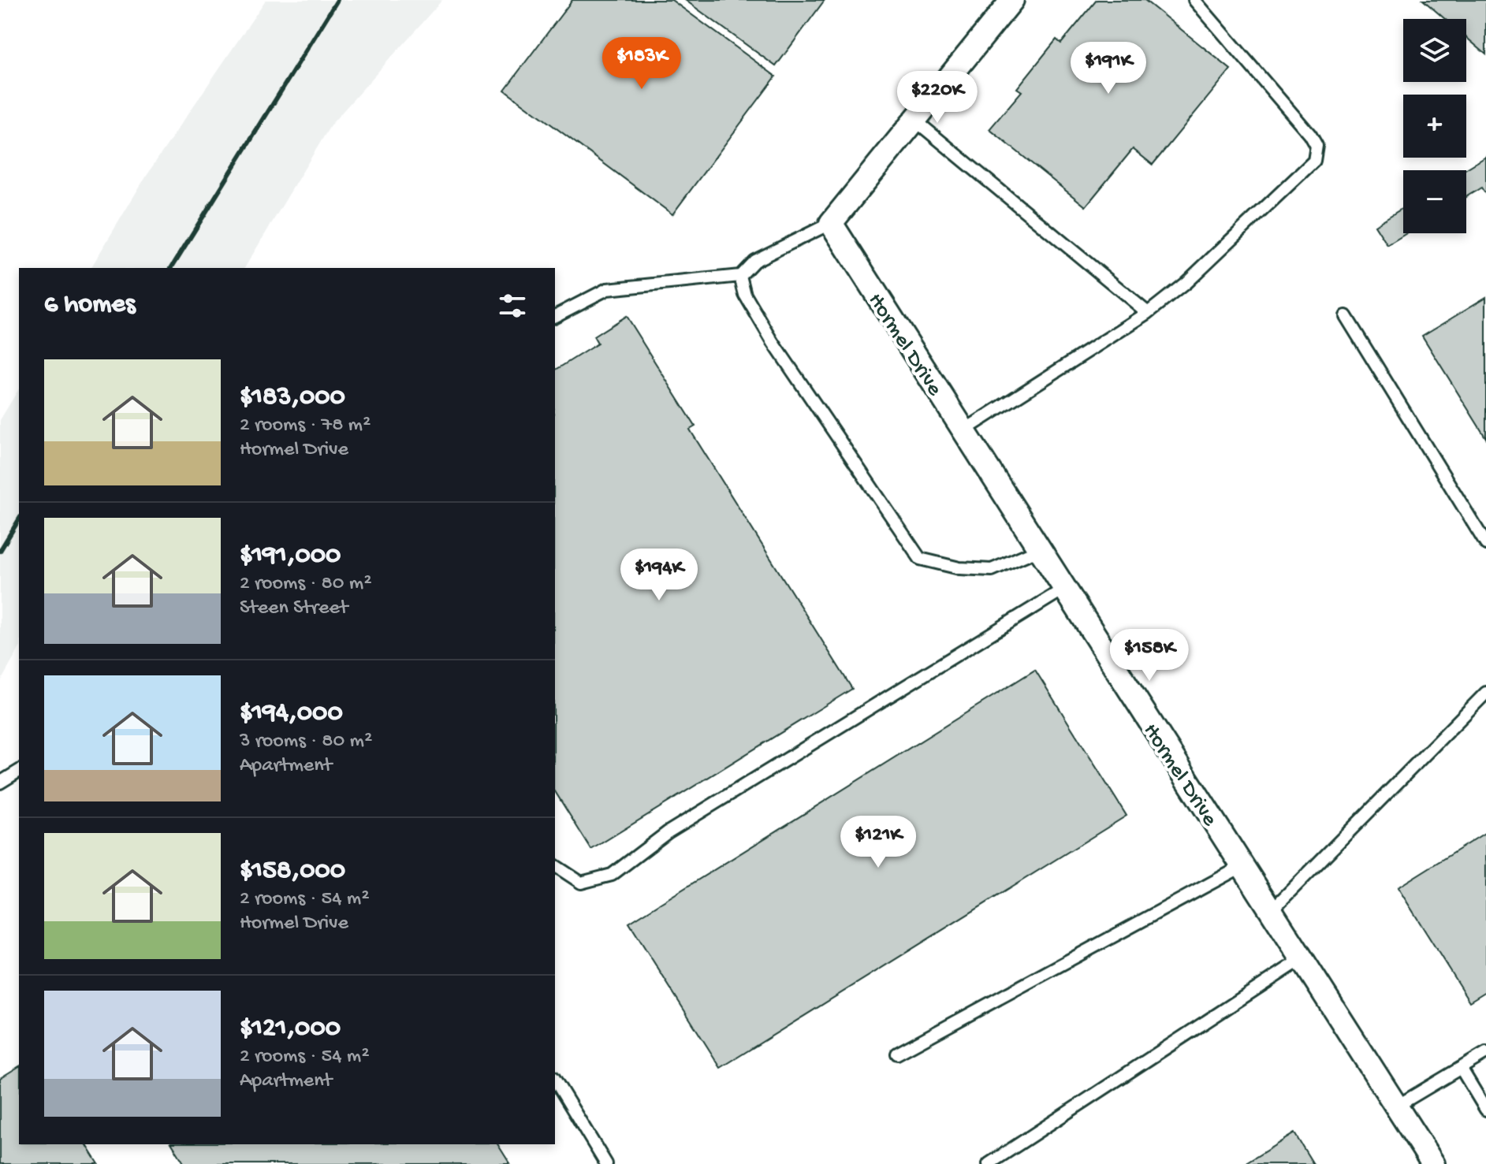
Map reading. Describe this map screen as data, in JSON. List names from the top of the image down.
{
  "streets": {
    "street": ["Hormel Drive"]
  },
  "page": {
    "map_buttons": ["+", "−"],
    "price": [
      "$183K",
      "$191K",
      "$220K",
      "$194K",
      "$158K",
      "$121K"
    ],
    "heading": "6 homes",
    "list": [
      {
        "name": "$183,000",
        "note": "2 rooms · 78 m² · Hormel Drive"
      },
      {
        "name": "$191,000",
        "note": "2 rooms · 80 m² · Steen Street"
      },
      {
        "name": "$194,000",
        "note": "3 rooms · 80 m² · Apartment"
      },
      {
        "name": "$158,000",
        "note": "2 rooms · 54 m² · Hormel Drive"
      },
      {
        "name": "$121,000",
        "note": "2 rooms · 54 m² · Apartment"
      }
    ]
  }
}
